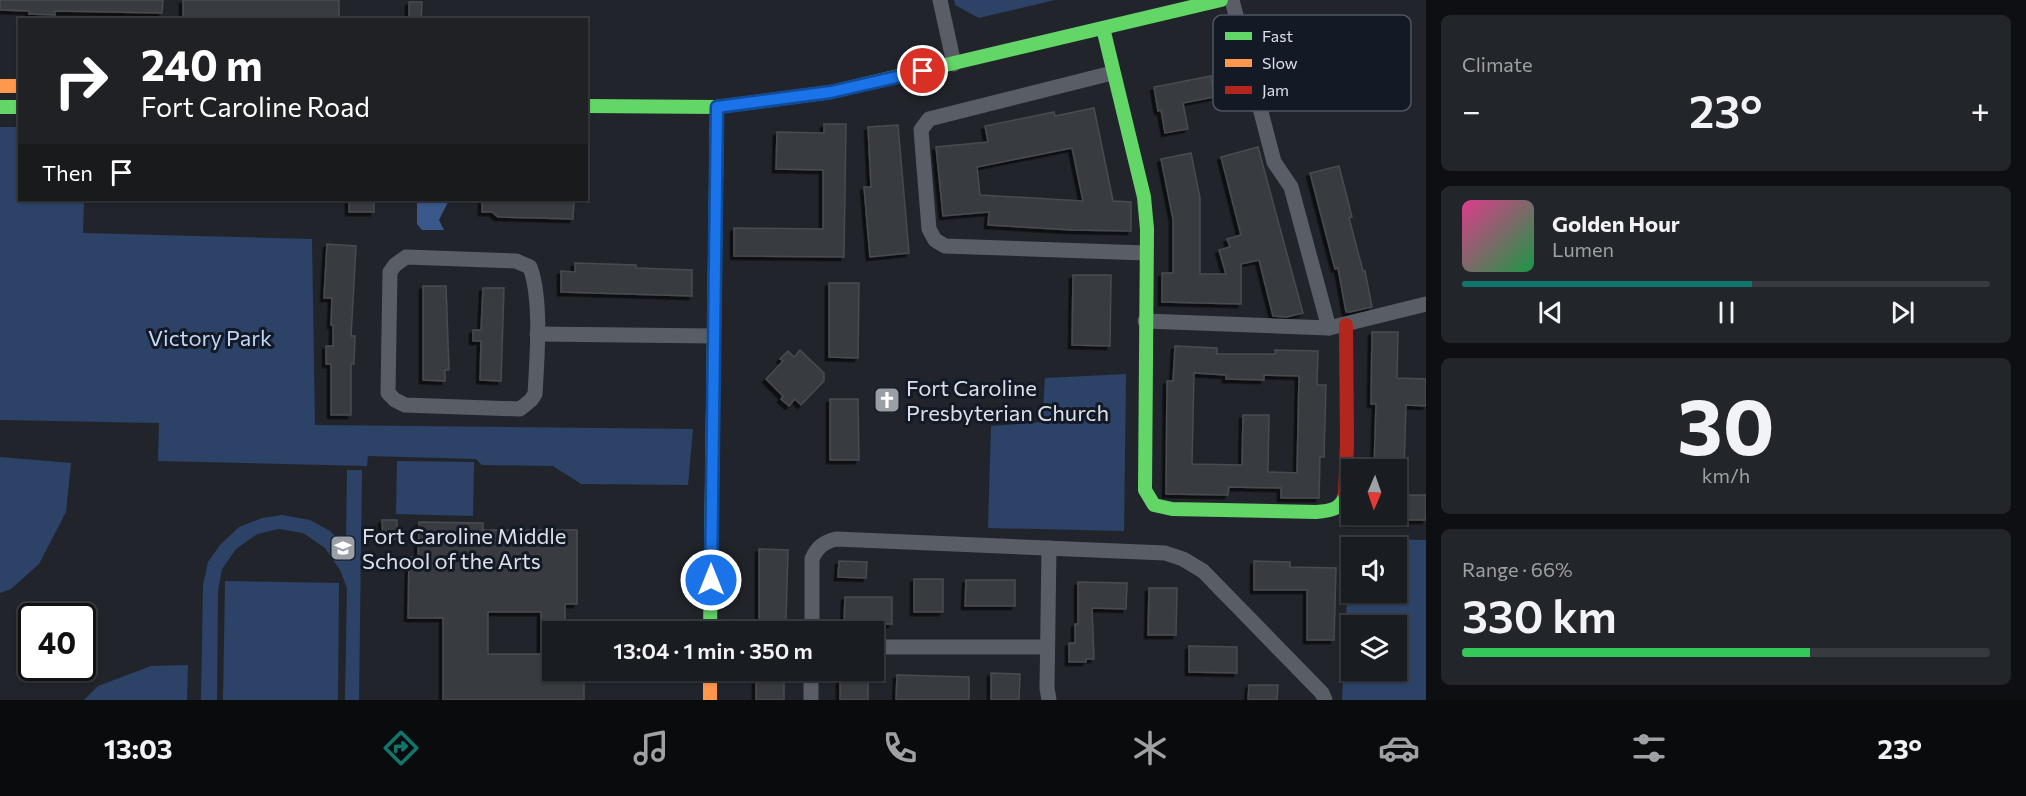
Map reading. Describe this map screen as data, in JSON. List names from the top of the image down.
{
  "parks": ["Victory Park"],
  "places": {
    "church": ["Fort Caroline Presbyterian Church"],
    "school or university": ["Fort Caroline Middle School of the Arts"]
  },
  "legend": ["Fast", "Slow", "Jam"],
  "north": "bottom",
  "page": {
    "tile": [
      "Climate",
      ["30", "km/h"],
      ["Range · 66%", "330 km"]
    ],
    "turn": ["240 m", "Fort Caroline Road"],
    "heat": ["−", "23°", "+"],
    "then": "Then",
    "song": ["Golden Hour", "Lumen"],
    "limit": "40",
    "trip": "13:04 · 1 min · 350 m",
    "tabs": ["13:03", "23°"]
  }
}
